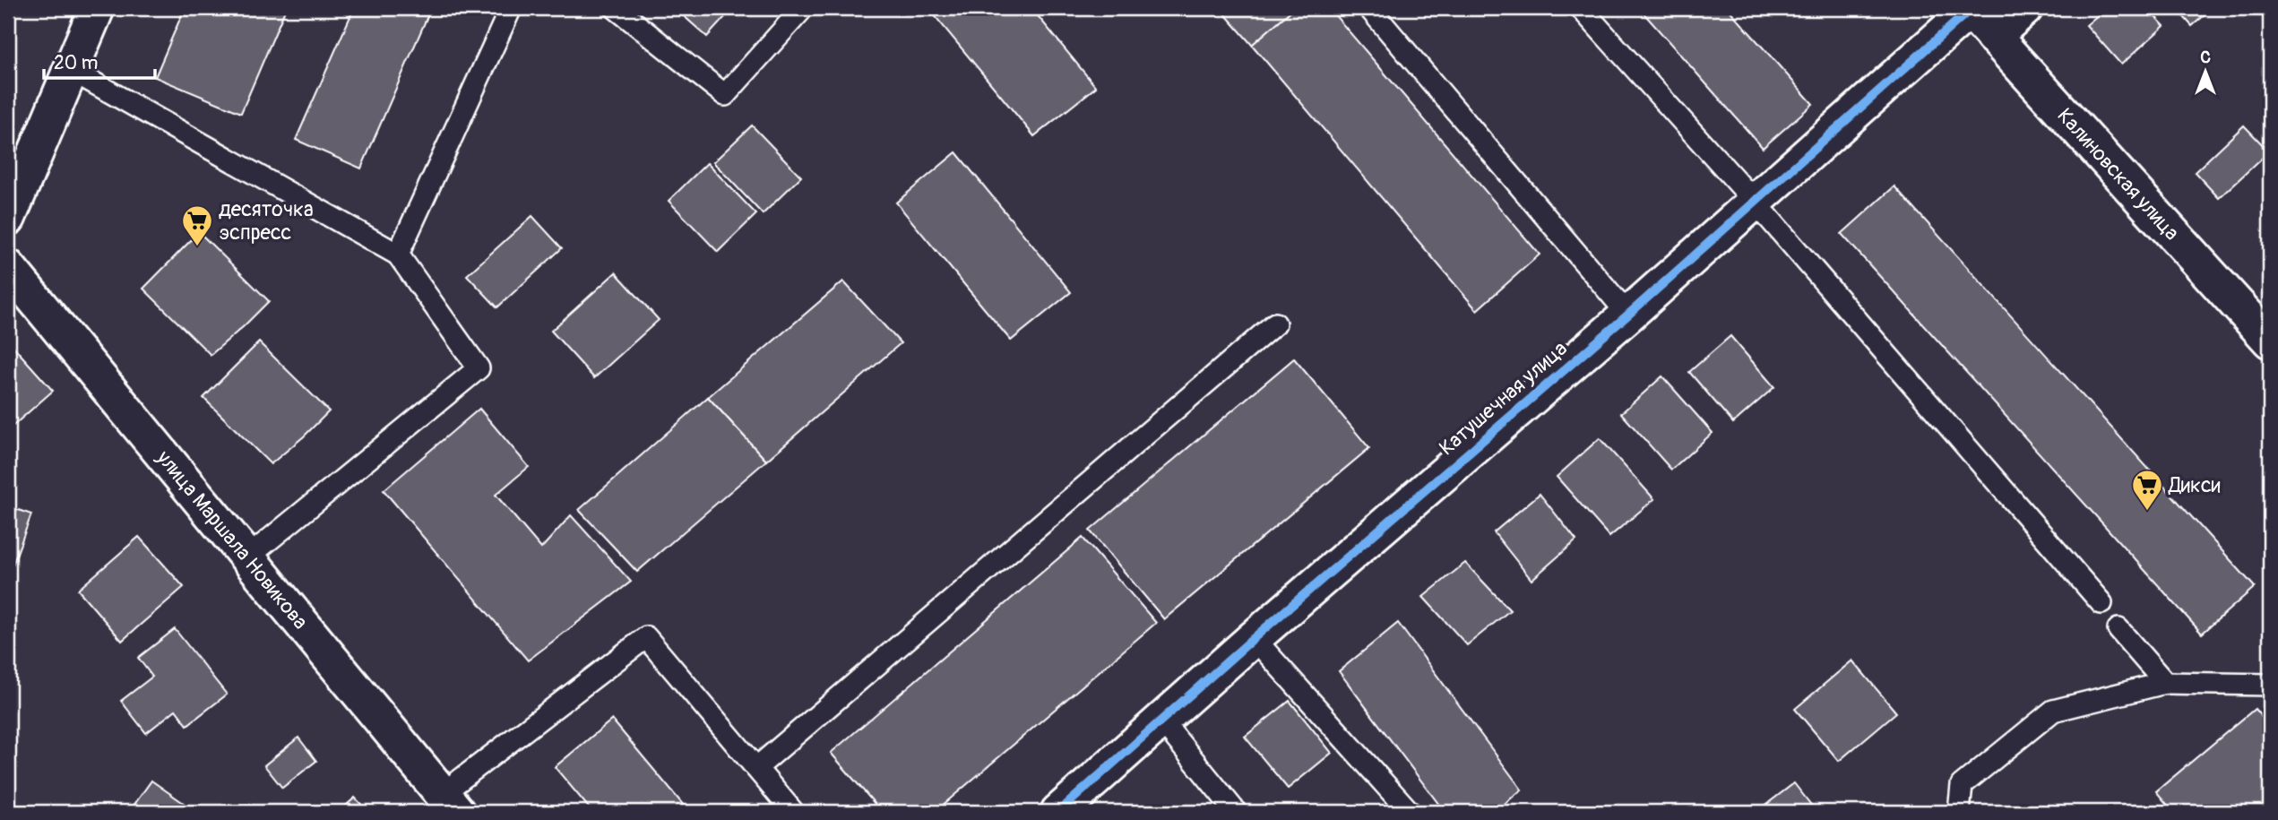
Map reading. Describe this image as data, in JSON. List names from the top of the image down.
{
  "streets": {
    "main road": ["Калиновская улица", "Катушечная улица", "улица Маршала Новикова"]
  },
  "crossings": [
    ["Калиновская улица", "Катушечная улица"]
  ],
  "places": {
    "supermarket": ["десяточка эспресс", "Дикси"]
  },
  "scale_bar": "20 m",
  "north": "top"
}
